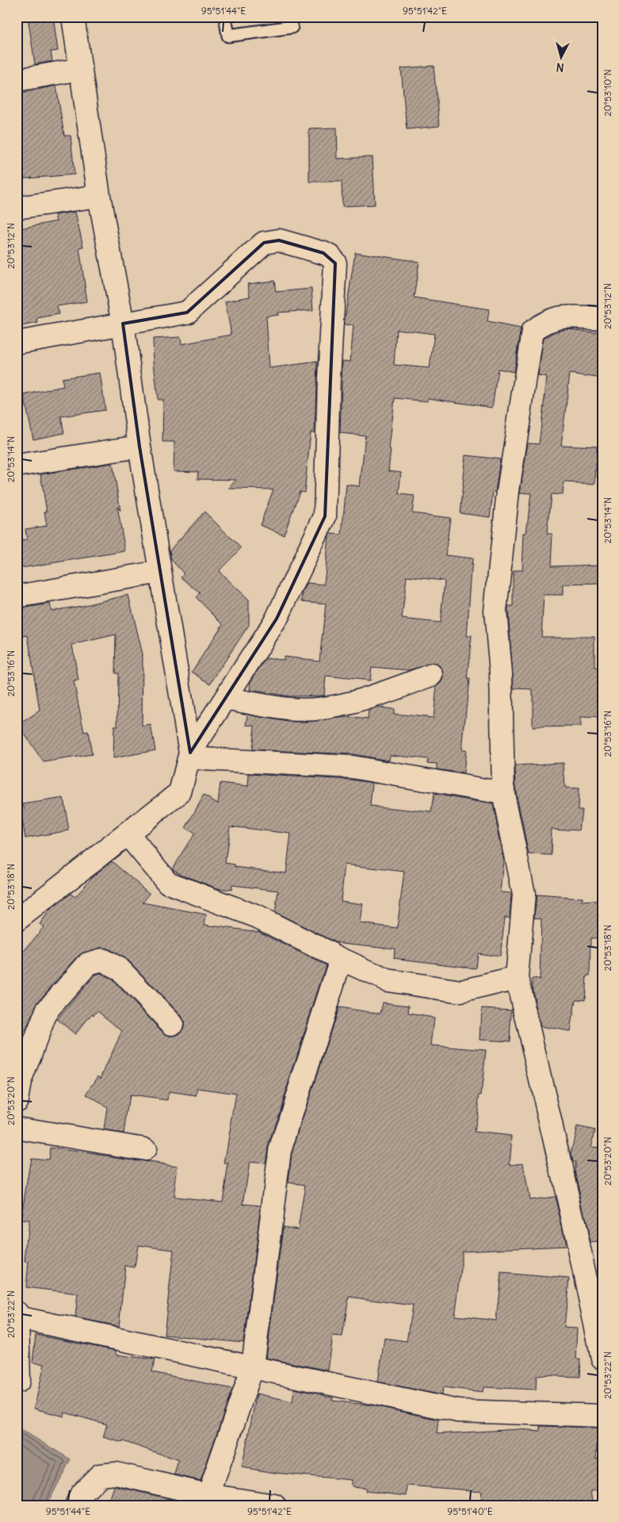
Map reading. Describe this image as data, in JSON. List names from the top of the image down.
{
  "north": "bottom",
  "coordinates": [
    "95°51'44\"E",
    "95°51'42\"E",
    "20°53'10\"N",
    "20°53'12\"N",
    "20°53'14\"N",
    "20°53'16\"N",
    "20°53'18\"N",
    "20°53'20\"N",
    "20°53'22\"N",
    "95°51'40\"E"
  ]
}
